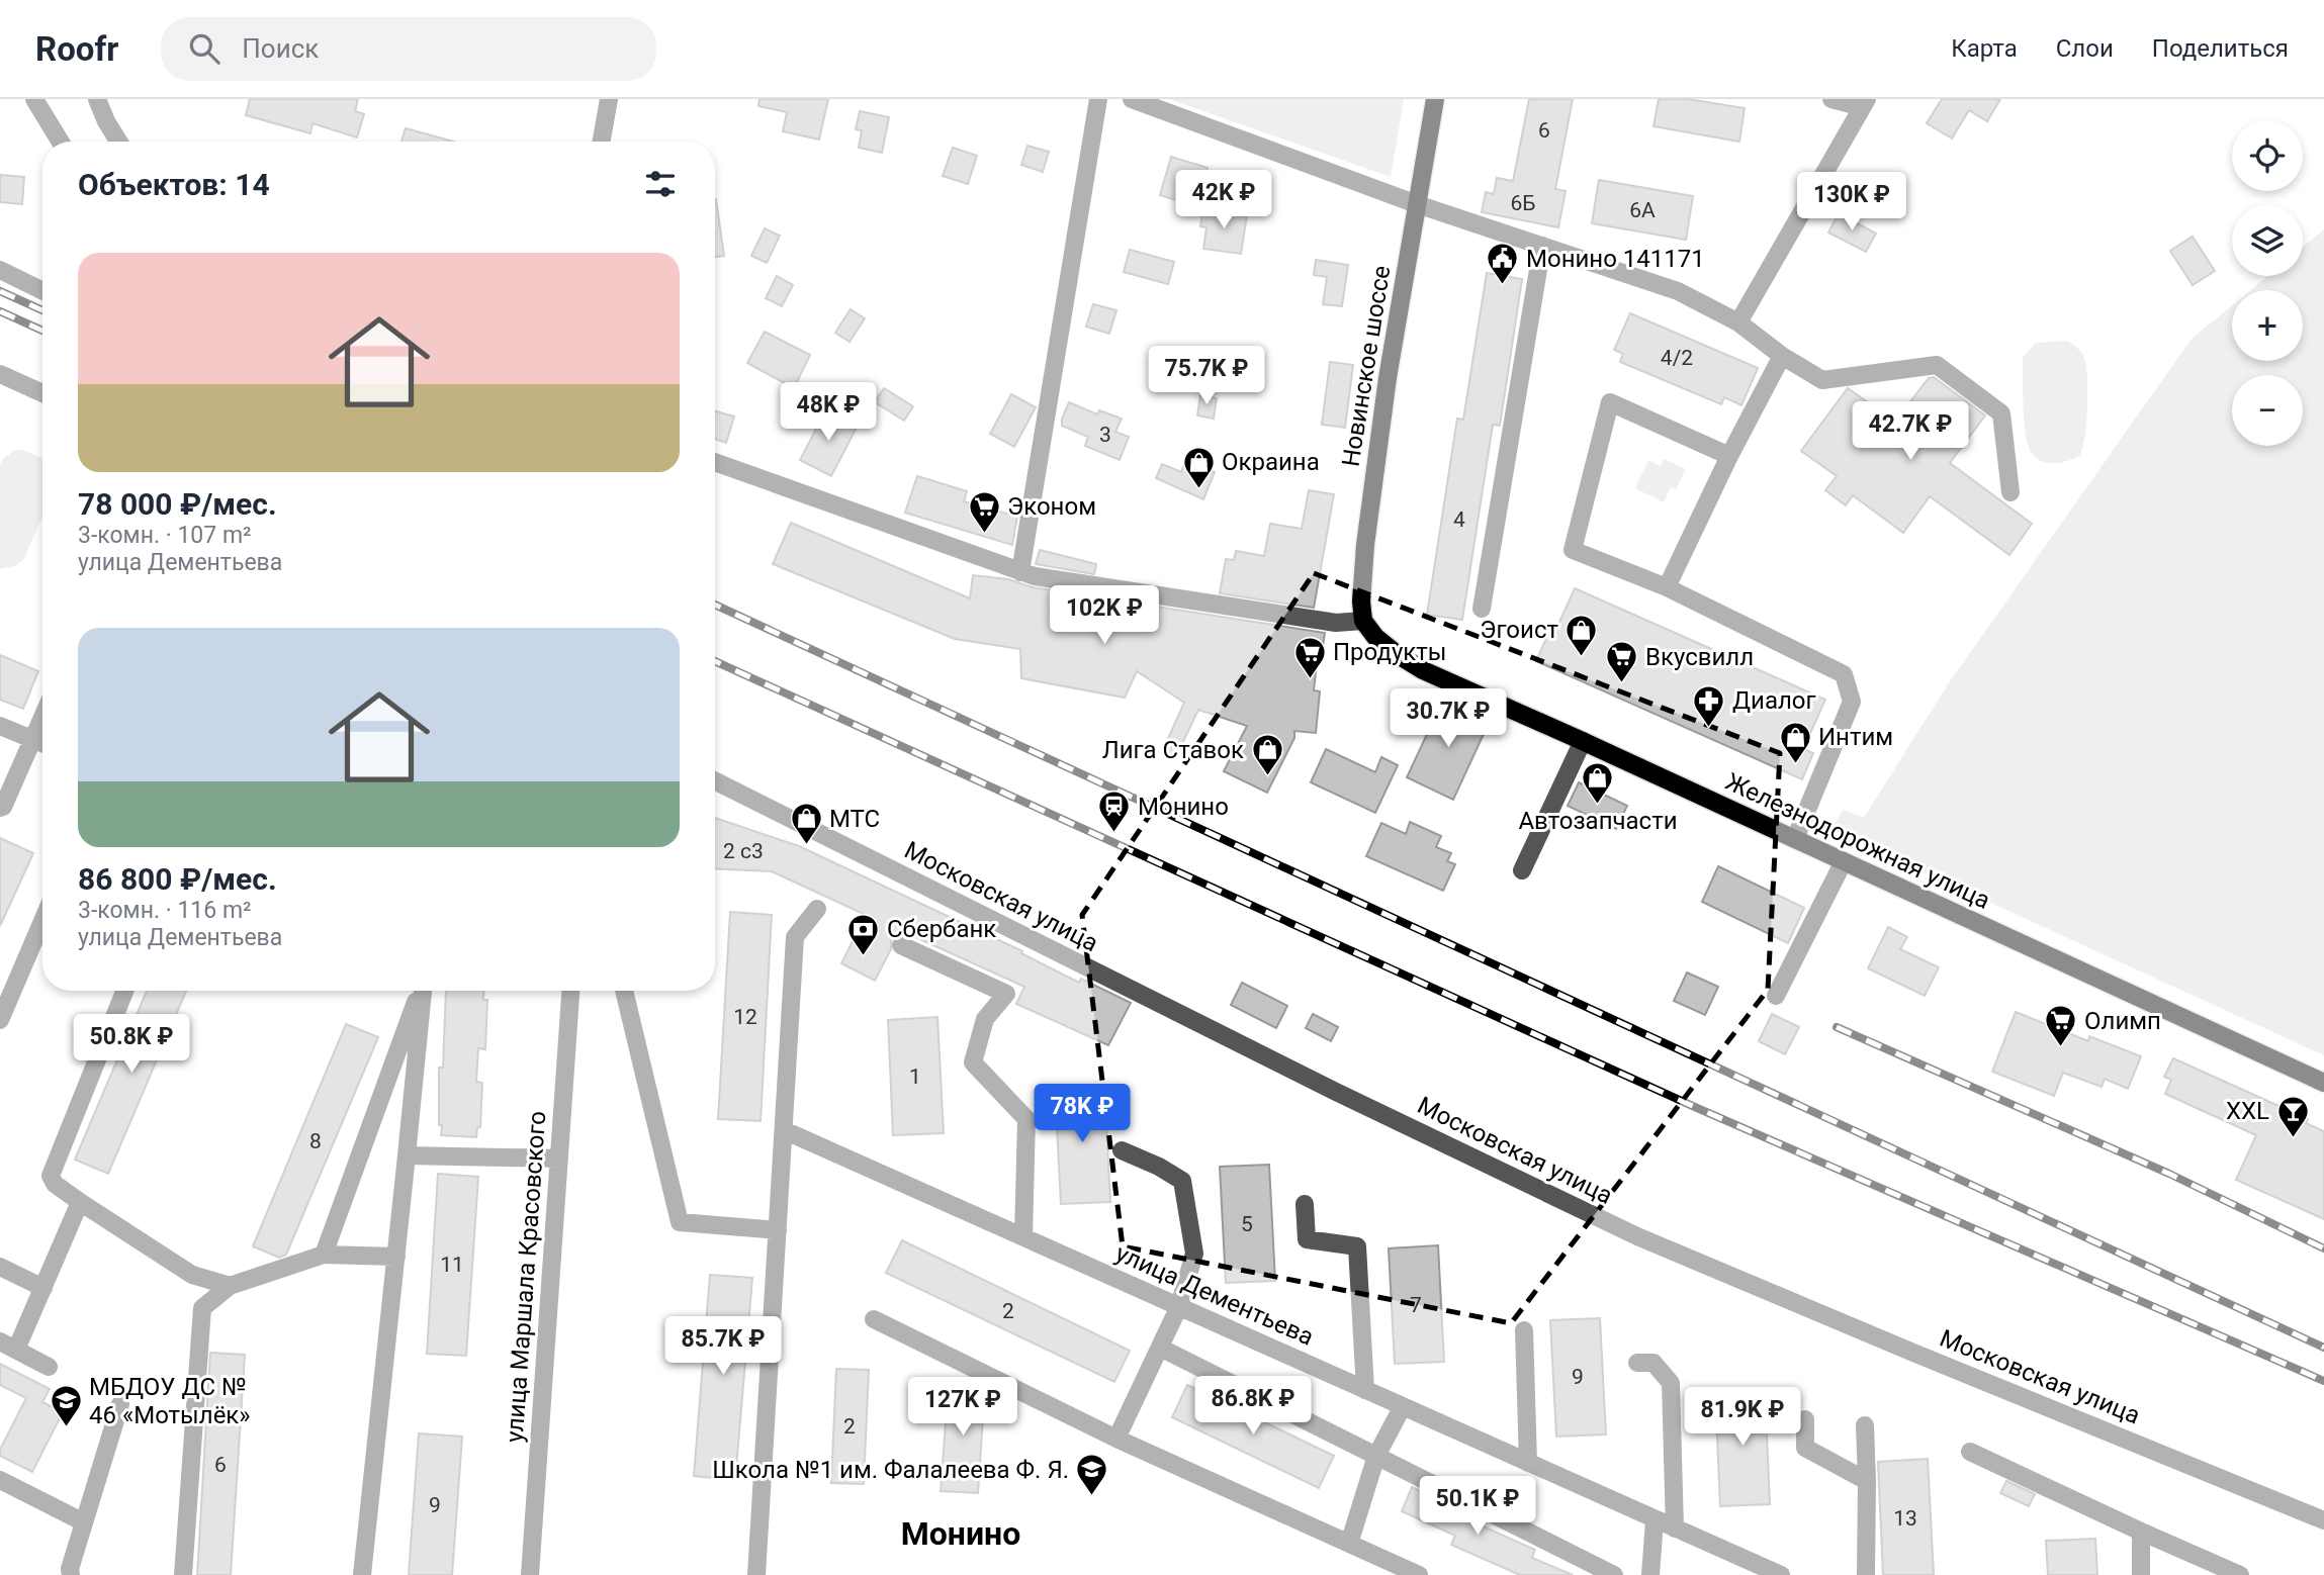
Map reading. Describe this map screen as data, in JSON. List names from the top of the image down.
{
  "streets": {
    "main road": ["Новинское шоссе", "Железнодорожная улица"],
    "street": ["Московская улица", "улица Маршала Красовского", "улица Дементьева"]
  },
  "crossings": [
    ["Новинское шоссе", "Железнодорожная улица"]
  ],
  "districts": ["Монино"],
  "places": {
    "public building": ["Монино 141171"],
    "shop": [
      "Окраина",
      "Эгоист",
      "Интим",
      "Лига Ставок",
      "Автозапчасти",
      "МТС"
    ],
    "supermarket": [
      "Эконом",
      "Продукты",
      "Вкусвилл",
      "Олимп"
    ],
    "pharmacy": ["Диалог"],
    "station": ["Монино"],
    "bank": ["Сбербанк"],
    "bar": ["XXL"],
    "school or university": ["МБДОУ ДC № 46 «Мотылёк»", "Школа №1 им. Фалалеева Ф. Я."]
  },
  "house_numbers": [
    "6",
    "6Б",
    "6А",
    "4/2",
    "3",
    "4",
    "2 с3",
    "12",
    "1",
    "8",
    "5",
    "11",
    "7",
    "2",
    "9",
    "2",
    "6",
    "9",
    "13"
  ],
  "page": {
    "header": "Roofr",
    "search": "Поиск",
    "nav": ["Карта", "Слои", "Поделиться"],
    "map_buttons": ["+", "−"],
    "heading": "Объектов: 14",
    "price": [
      "42K ₽",
      "130K ₽",
      "75.7K ₽",
      "48K ₽",
      "42.7K ₽",
      "102K ₽",
      "30.7K ₽",
      "50.8K ₽",
      "78K ₽",
      "85.7K ₽",
      "86.8K ₽",
      "127K ₽",
      "81.9K ₽",
      "50.1K ₽"
    ],
    "list": [
      {
        "name": "78 000 ₽/мес.",
        "note": "3-комн. · 107 m² · улица Дементьева"
      },
      {
        "name": "86 800 ₽/мес.",
        "note": "3-комн. · 116 m² · улица Дементьева"
      }
    ]
  }
}
